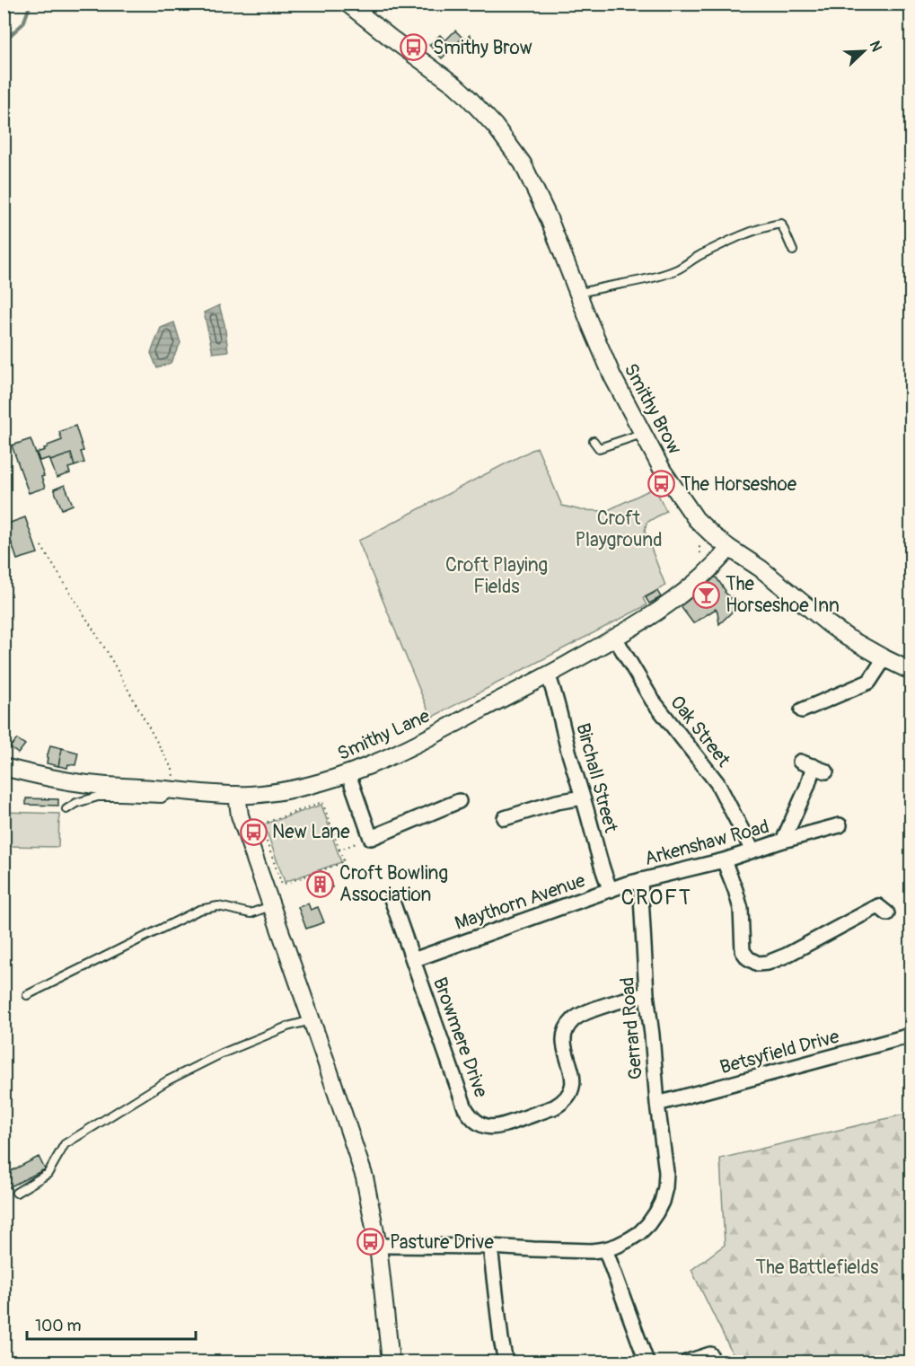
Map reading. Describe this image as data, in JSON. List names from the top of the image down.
{
  "streets": {
    "street": [
      "Smithy Brow",
      "Oak Street",
      "Smithy Lane",
      "Birchall Street",
      "Arkenshaw Road",
      "Maythorn Avenue",
      "Gerrard Road",
      "Browmere Drive",
      "Betsyfield Drive"
    ]
  },
  "crossings": [
    ["Smithy Brow", "Smithy Lane"],
    ["Oak Street", "Smithy Lane"],
    ["Oak Street", "Arkenshaw Road"],
    ["Smithy Lane", "Birchall Street"],
    ["Birchall Street", "Maythorn Avenue"],
    ["Arkenshaw Road", "Maythorn Avenue"],
    ["Arkenshaw Road", "Gerrard Road"],
    ["Maythorn Avenue", "Gerrard Road"],
    ["Maythorn Avenue", "Browmere Drive"],
    ["Gerrard Road", "Browmere Drive"],
    ["Gerrard Road", "Betsyfield Drive"]
  ],
  "districts": ["CROFT"],
  "parks": ["Croft Playground", "Croft Playing Fields", "The Battlefields"],
  "places": {
    "bus stop": [
      "Smithy Brow",
      "The Horseshoe",
      "New Lane",
      "Pasture Drive"
    ],
    "bar": ["The Horseshoe Inn"],
    "building": ["Croft Bowling Association"]
  },
  "scale_bar": "100 m",
  "north": "top right"
}
